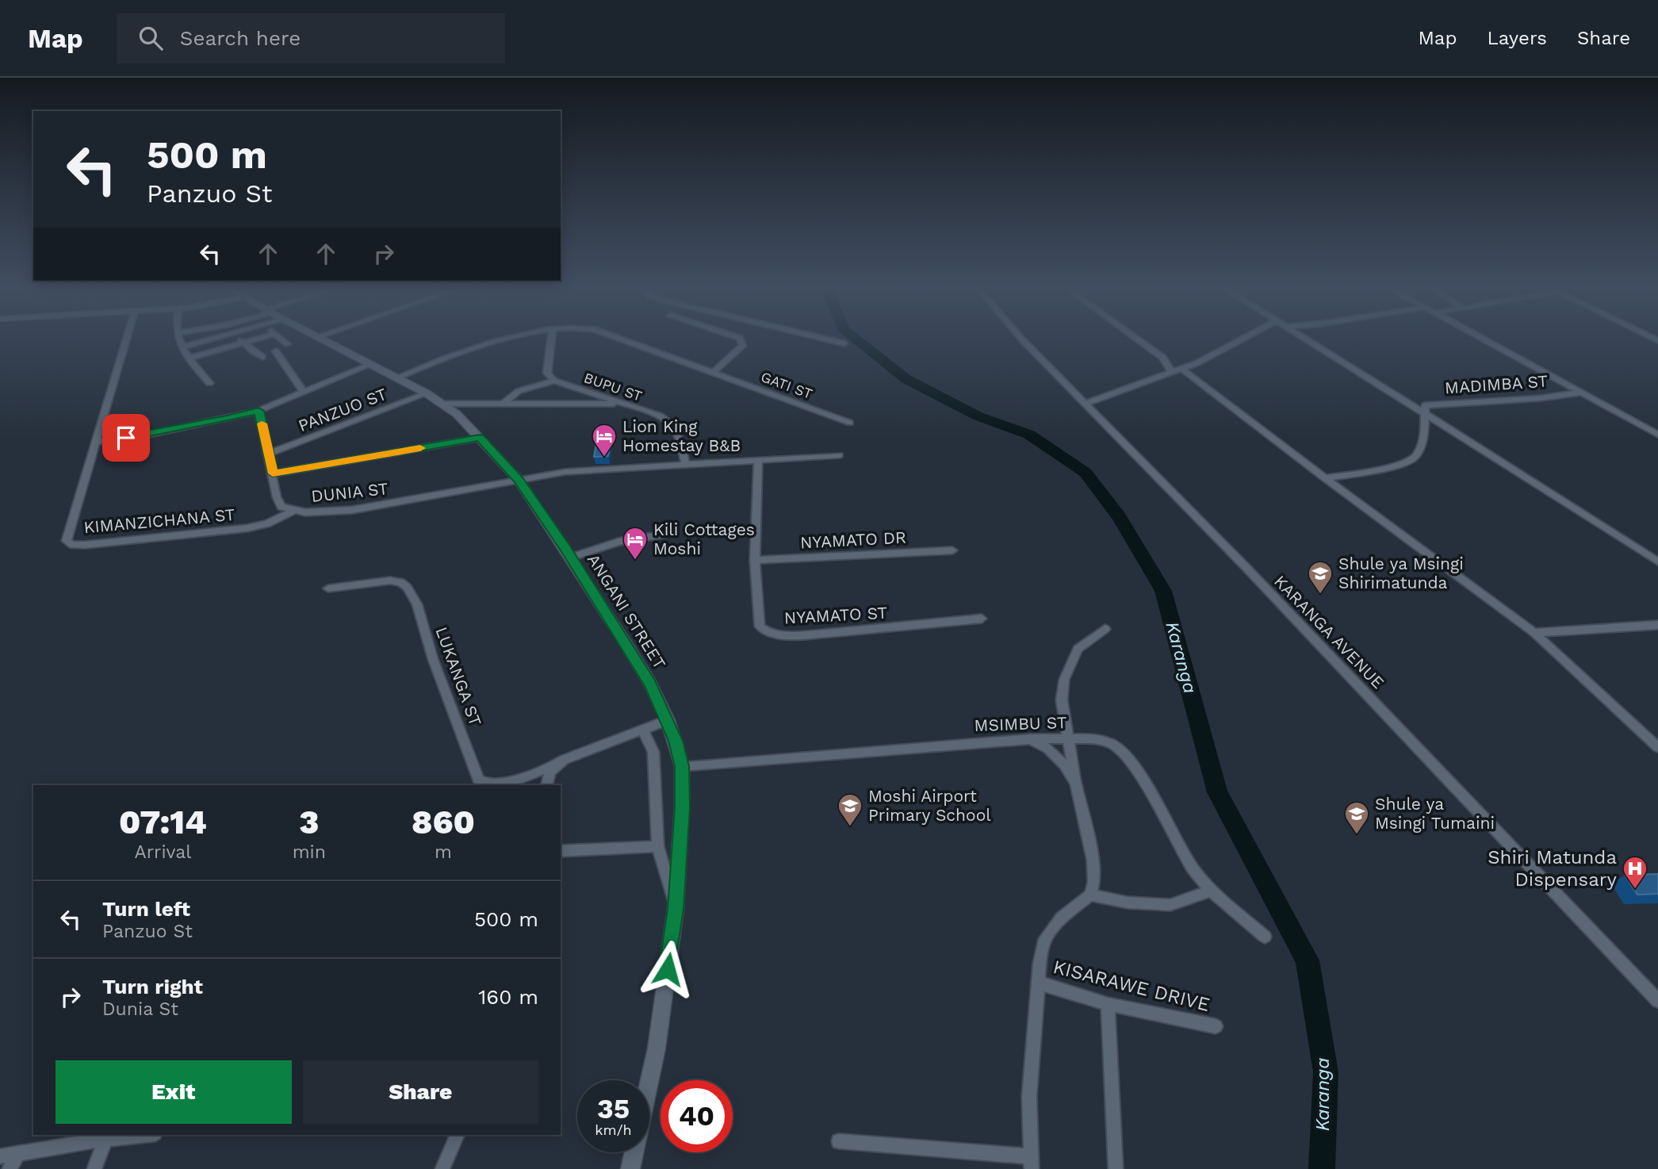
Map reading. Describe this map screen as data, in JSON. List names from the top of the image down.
{
  "streets": {
    "street": [
      "MADIMBA ST",
      "GATI ST",
      "BUPU ST",
      "PANZUO ST",
      "DUNIA ST",
      "KIMANZICHANA ST",
      "NYAMATO DR",
      "ANGANI STREET",
      "NYAMATO ST",
      "KARANGA AVENUE",
      "LUKANGA ST",
      "MSIMBU ST",
      "KISARAWE DRIVE"
    ]
  },
  "crossings": [
    ["GATI ST", "ANGANI STREET"],
    ["PANZUO ST", "DUNIA ST"],
    ["PANZUO ST", "ANGANI STREET"],
    ["DUNIA ST", "KIMANZICHANA ST"],
    ["DUNIA ST", "ANGANI STREET"],
    ["NYAMATO DR", "NYAMATO ST"],
    ["ANGANI STREET", "MSIMBU ST"]
  ],
  "water": ["Karanga"],
  "places": {
    "hotel": ["Lion King Homestay B&B", "Kili Cottages Moshi"],
    "school or university": ["Shule ya Msingi Shirimatunda", "Moshi Airport Primary School", "Shule ya Msingi Tumaini"],
    "hospital": ["Shiri Matunda Dispensary"]
  },
  "page": {
    "header": "Map",
    "search": "Search here",
    "nav": ["Map", "Layers", "Share"],
    "turn": ["500 m", "Panzuo St"],
    "eta": [
      "07:14",
      "Arrival",
      "3",
      "min",
      "860",
      "m"
    ],
    "list": [
      {
        "name": "Turn left",
        "note": "Panzuo St",
        "value": "500 m"
      },
      {
        "name": "Turn right",
        "note": "Dunia St",
        "value": "160 m"
      }
    ],
    "buttons": ["Exit", "Share"],
    "speed": "35 km/h",
    "limit": "40"
  }
}
